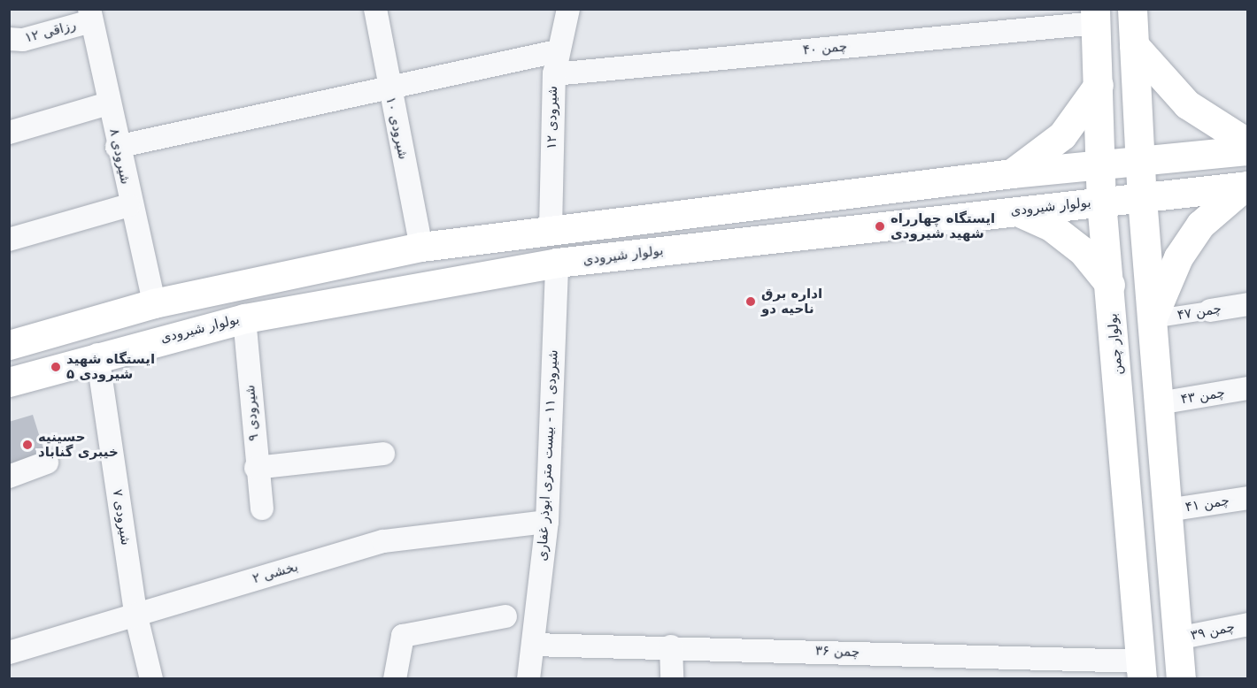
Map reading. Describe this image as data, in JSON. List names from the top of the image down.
{
  "streets": {
    "main road": ["بولوار شیرودی", "بولوار چمن"],
    "street": [
      "رزاقی ۱۲",
      "چمن ۴۰",
      "شیرودی ۱۲",
      "شیرودی ۱۰",
      "شیرودی ۸",
      "چمن ۴۷",
      "چمن ۴۳",
      "شیرودی ۹",
      "شیرودی ۱۱ - بیست متری ابوذر غفاری",
      "چمن ۴۱",
      "شیرودی ۷",
      "بخشی ۲",
      "چمن ۳۹",
      "چمن ۳۶"
    ]
  },
  "crossings": [
    ["رزاقی ۱۲", "شیرودی ۸"],
    ["چمن ۴۰", "شیرودی ۱۲"],
    ["چمن ۴۰", "بولوار چمن"],
    ["بولوار شیرودی", "بولوار چمن"],
    ["بولوار شیرودی", "شیرودی ۹"],
    ["بولوار شیرودی", "شیرودی ۱۱ - بیست متری ابوذر غفاری"],
    ["بولوار شیرودی", "شیرودی ۷"],
    ["بولوار چمن", "چمن ۳۶"],
    ["شیرودی ۱۱ - بیست متری ابوذر غفاری", "بخشی ۲"],
    ["شیرودی ۱۱ - بیست متری ابوذر غفاری", "چمن ۳۶"],
    ["شیرودی ۷", "بخشی ۲"]
  ],
  "places": [
    "ایستگاه چهارراه شهید شیرودی",
    "اداره برق ناحیه دو",
    "ایستگاه شهید شیرودی ۵",
    "حسینیه خیبری گناباد"
  ]
}
